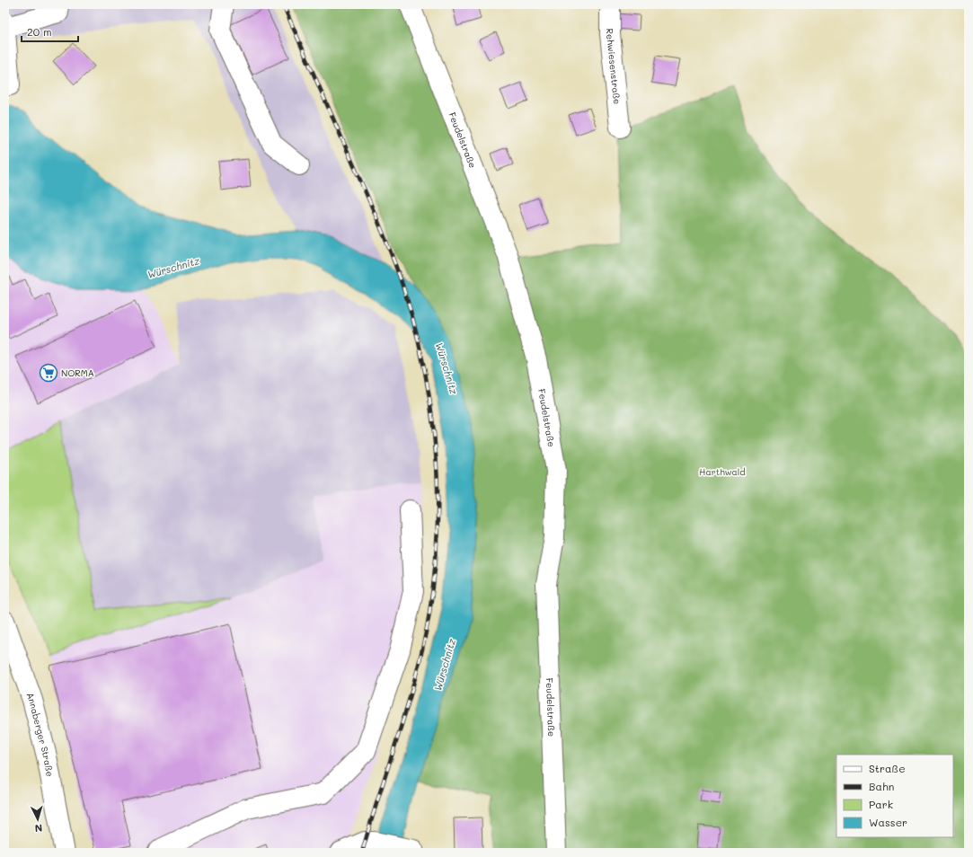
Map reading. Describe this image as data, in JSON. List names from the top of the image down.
{
  "streets": {
    "street": ["Rehwiesenstraße", "Feudelstraße", "Annaberger Straße"]
  },
  "water": ["Würschnitz"],
  "parks": ["Harthwald"],
  "places": {
    "supermarket": ["NORMA"]
  },
  "legend": [
    "Straße",
    "Bahn",
    "Park",
    "Wasser"
  ],
  "scale_bar": "20 m",
  "north": "bottom"
}
